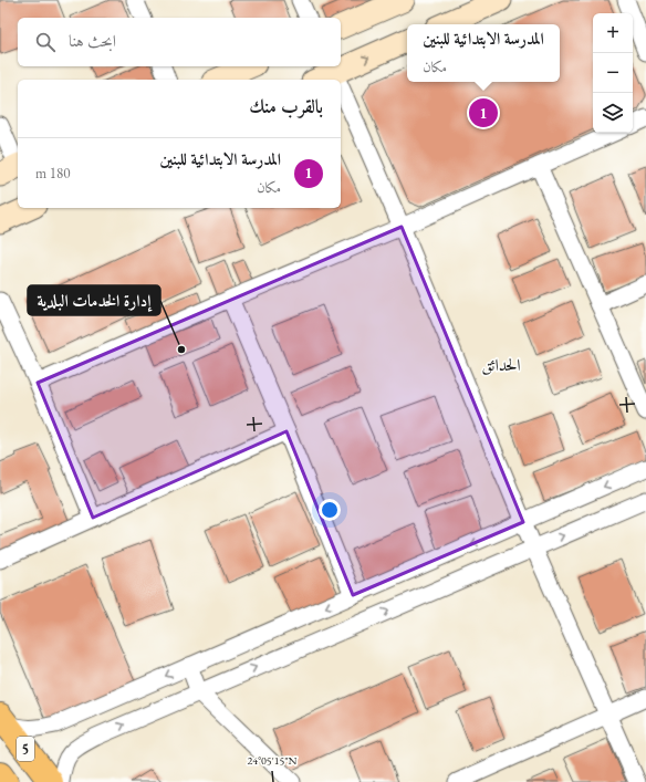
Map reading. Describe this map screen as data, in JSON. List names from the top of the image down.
{
  "streets": {
    "highway": ["5"]
  },
  "districts": ["الحدائق"],
  "places": ["إدارة الخدمات البلدية"],
  "page": {
    "map_buttons": ["+", "−"],
    "search": "ابحث هنا",
    "popup": ["المدرسة الابتدائية للبنين", "مكان"],
    "heading": "بالقرب منك",
    "pins": "1",
    "list": [
      {
        "mark": "1",
        "name": "المدرسة الابتدائية للبنين",
        "note": "مكان",
        "value": "180 m"
      }
    ]
  },
  "coordinates": ["24°05'15\"N"]
}
